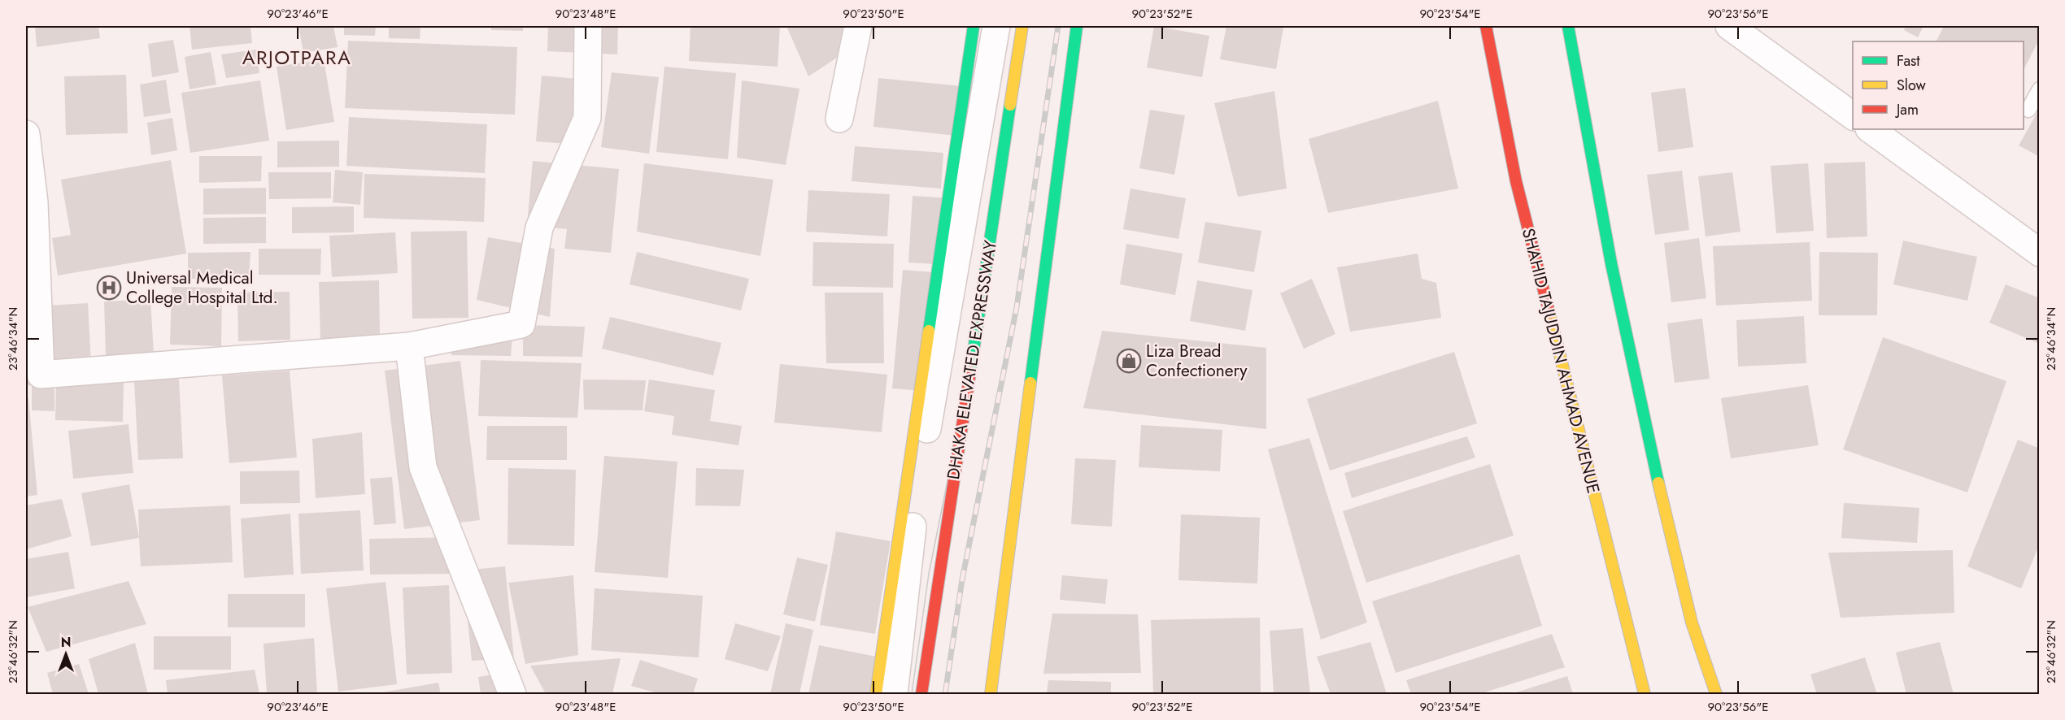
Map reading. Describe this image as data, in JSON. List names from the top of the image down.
{
  "streets": {
    "main road": ["DHAKA ELEVATED EXPRESSWAY", "SHAHID TAJUDDIN AHMAD AVENUE"]
  },
  "districts": ["ARJOTPARA"],
  "places": {
    "hospital": ["Universal Medical College Hospital Ltd."],
    "shop": ["Liza Bread Confectionery"]
  },
  "legend": ["Fast", "Slow", "Jam"],
  "north": "top",
  "coordinates": [
    "90°23'46\"E",
    "90°23'48\"E",
    "90°23'50\"E",
    "90°23'52\"E",
    "90°23'54\"E",
    "90°23'56\"E",
    "23°46'34\"N",
    "23°46'32\"N"
  ]
}
